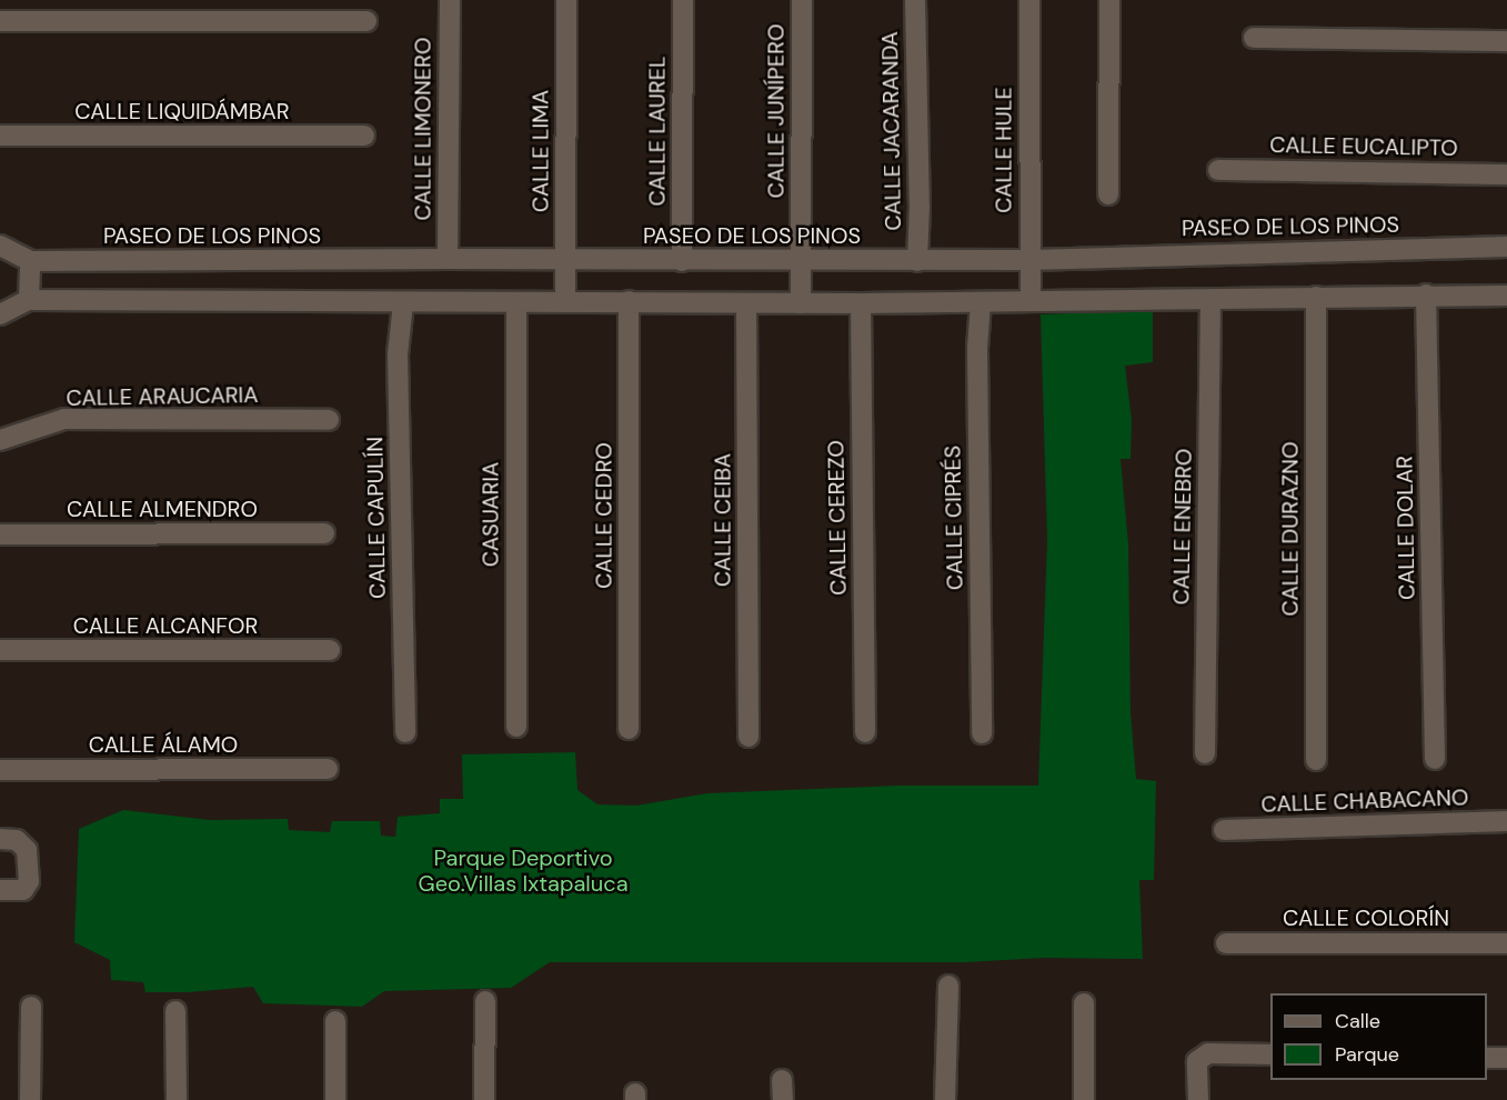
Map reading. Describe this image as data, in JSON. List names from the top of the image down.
{
  "streets": {
    "street": [
      "CALLE LIQUIDÁMBAR",
      "CALLE JUNÍPERO",
      "CALLE LIMONERO",
      "CALLE LAUREL",
      "CALLE JACARANDA",
      "CALLE EUCALIPTO",
      "CALLE HULE",
      "CALLE LIMA",
      "PASEO DE LOS PINOS",
      "CALLE ARAUCARIA",
      "CALLE ALMENDRO",
      "CASUARIA",
      "CALLE CEDRO",
      "CALLE CAPULÍN",
      "CALLE CEREZO",
      "CALLE CIPRÉS",
      "CALLE CEIBA",
      "CALLE ENEBRO",
      "CALLE DOLAR",
      "CALLE DURAZNO",
      "CALLE ALCANFOR",
      "CALLE ÁLAMO",
      "CALLE CHABACANO",
      "CALLE COLORÍN"
    ]
  },
  "crossings": [
    ["CALLE JUNÍPERO", "PASEO DE LOS PINOS"],
    ["CALLE LIMONERO", "PASEO DE LOS PINOS"],
    ["CALLE LAUREL", "PASEO DE LOS PINOS"],
    ["CALLE JACARANDA", "PASEO DE LOS PINOS"],
    ["CALLE HULE", "PASEO DE LOS PINOS"],
    ["CALLE LIMA", "PASEO DE LOS PINOS"]
  ],
  "parks": ["Parque Deportivo Geo.Villas Ixtapaluca"],
  "legend": ["Calle", "Parque"]
}
